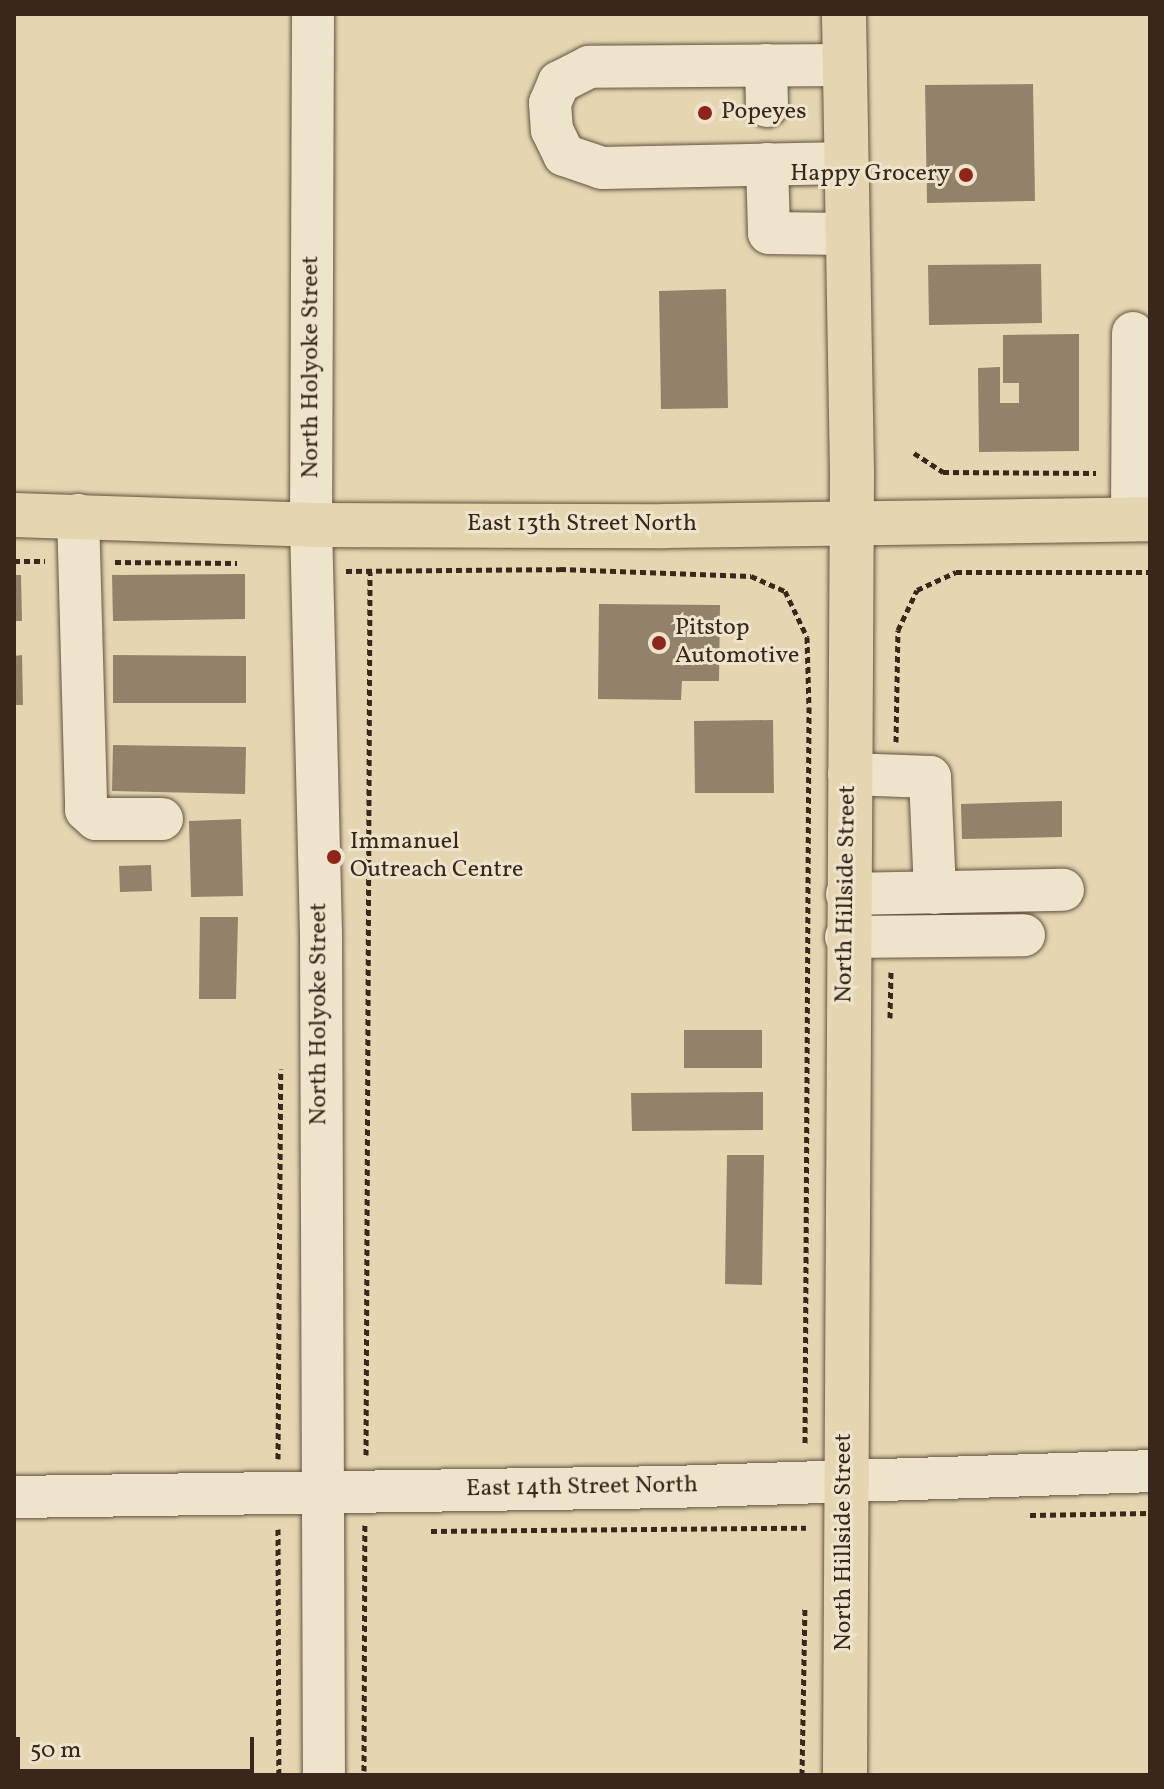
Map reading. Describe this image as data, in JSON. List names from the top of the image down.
{
  "streets": {
    "main road": ["East 13th Street North", "North Hillside Street"],
    "street": ["North Holyoke Street", "East 14th Street North"]
  },
  "crossings": [
    ["North Holyoke Street", "East 13th Street North"],
    ["North Holyoke Street", "East 14th Street North"],
    ["East 13th Street North", "North Hillside Street"],
    ["North Hillside Street", "East 14th Street North"]
  ],
  "places": [
    "Popeyes",
    "Happy Grocery",
    "Pitstop Automotive",
    "Immanuel Outreach Centre"
  ],
  "scale_bar": "50 m"
}
